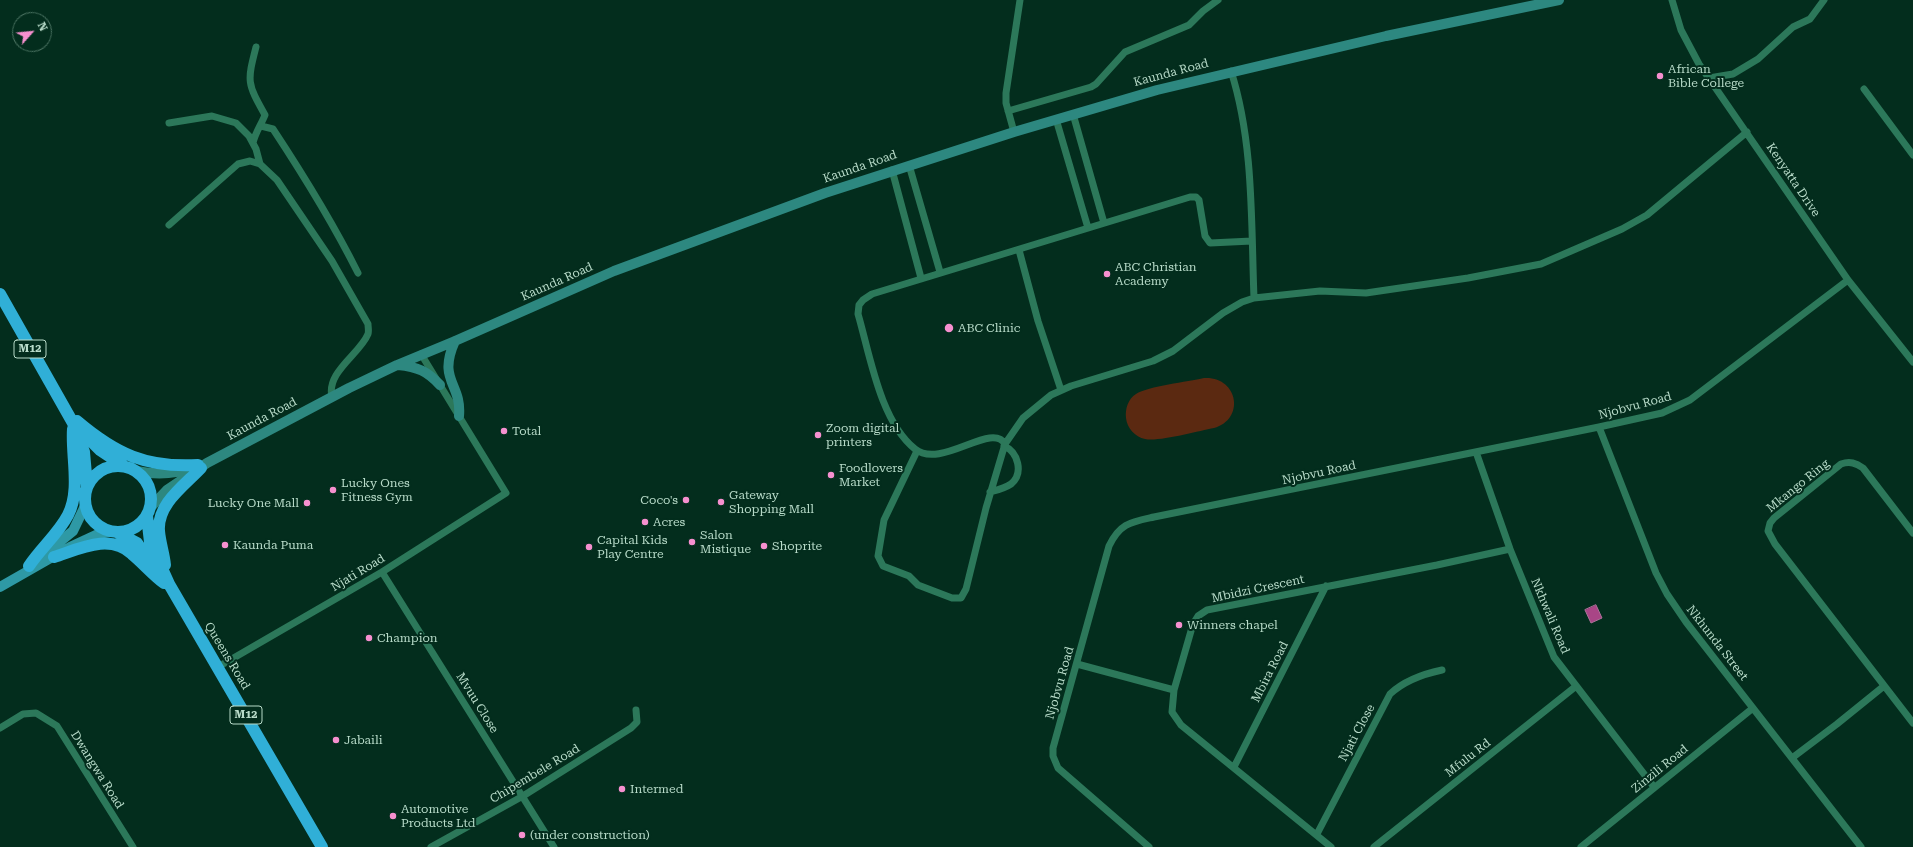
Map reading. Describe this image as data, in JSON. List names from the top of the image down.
{
  "streets": {
    "highway": ["M12", "Queens Road"],
    "main road": ["Kaunda Road"],
    "street": [
      "Kenyatta Drive",
      "Njobvu Road",
      "Mkango Ring",
      "Njati Road",
      "Mbidzi Crescent",
      "Nkhwali Road",
      "Nkhunda Street",
      "Mbira Road",
      "Mvuu Close",
      "Njati Close",
      "Mfulu Rd",
      "Zinzili Road",
      "Dwangwa Road",
      "Chipembele Road"
    ]
  },
  "crossings": [
    ["Kaunda Road", "M12"],
    ["Kenyatta Drive", "Njobvu Road"],
    ["M12", "Queens Road"],
    ["Njobvu Road", "Nkhwali Road"],
    ["Njobvu Road", "Nkhunda Street"],
    ["Njati Road", "Queens Road"],
    ["Njati Road", "Mvuu Close"],
    ["Mbidzi Crescent", "Nkhwali Road"],
    ["Mbidzi Crescent", "Mbira Road"],
    ["Mbidzi Crescent", "Njati Close"],
    ["Nkhwali Road", "Mfulu Rd"],
    ["Nkhwali Road", "Zinzili Road"],
    ["Nkhunda Street", "Zinzili Road"],
    ["Mvuu Close", "Chipembele Road"]
  ],
  "places": [
    "African Bible College",
    "ABC Christian Academy",
    "ABC Clinic",
    "Total",
    "Zoom digital printers",
    "Foodlovers Market",
    "Lucky Ones Fitness Gym",
    "Coco's",
    "Gateway Shopping Mall",
    "Lucky One Mall",
    "Acres",
    "Salon Mistique",
    "Kaunda Puma",
    "Shoprite",
    "Capital Kids Play Centre",
    "Winners chapel",
    "Champion",
    "Jabaili",
    "Intermed",
    "Automotive Products Ltd",
    "(under construction)"
  ],
  "north": "top right"
}
